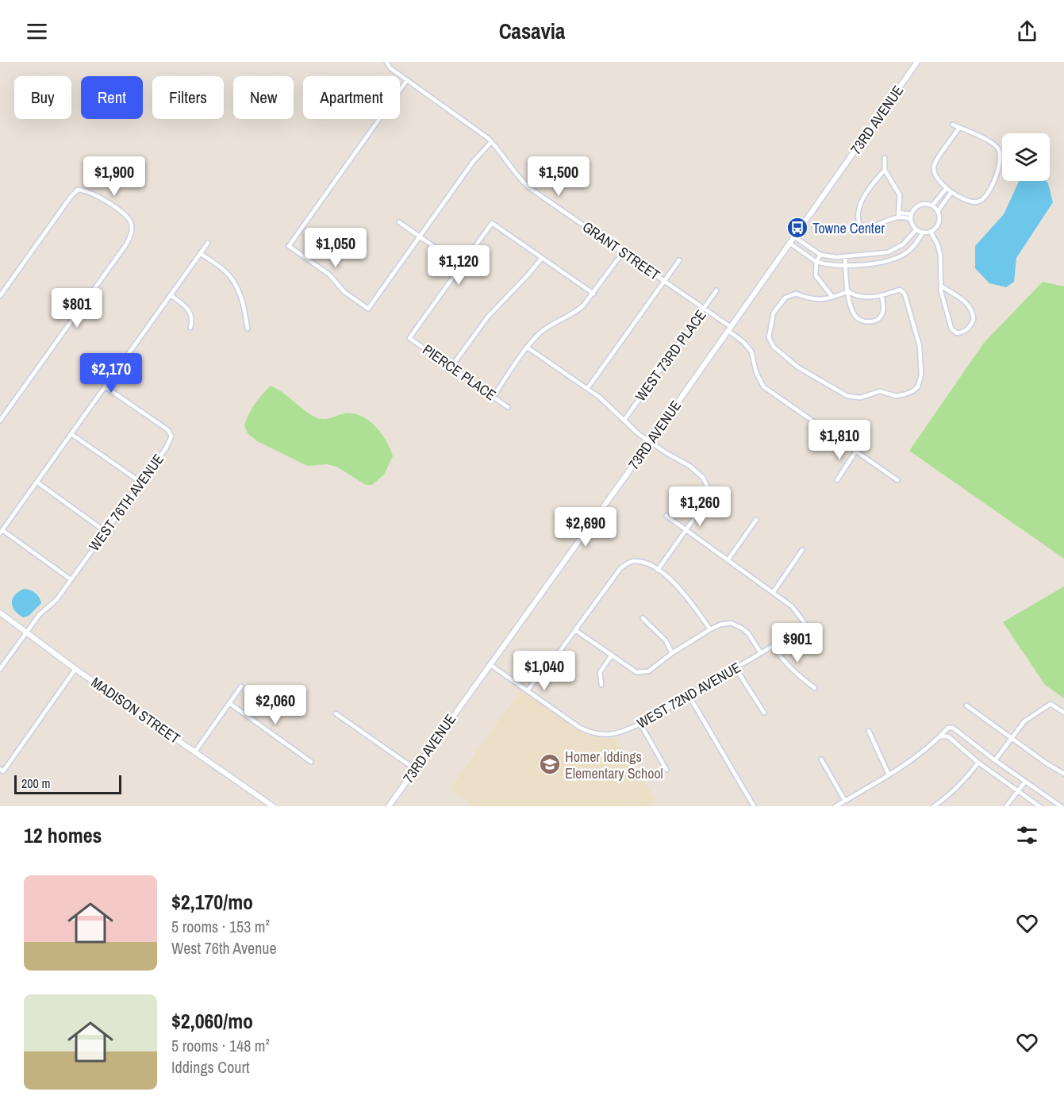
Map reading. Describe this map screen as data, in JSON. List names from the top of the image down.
{
  "streets": {
    "street": [
      "73RD AVENUE",
      "GRANT STREET",
      "WEST 73RD PLACE",
      "PIERCE PLACE",
      "WEST 76TH AVENUE",
      "WEST 72ND AVENUE",
      "MADISON STREET"
    ]
  },
  "crossings": [
    ["73RD AVENUE", "GRANT STREET"],
    ["GRANT STREET", "WEST 73RD PLACE"],
    ["WEST 76TH AVENUE", "MADISON STREET"]
  ],
  "places": {
    "bus stop": ["Towne Center"],
    "school or university": ["Homer Iddings Elementary School"]
  },
  "scale_bar": "200 m",
  "page": {
    "header": "Casavia",
    "chip": [
      "Buy",
      "Rent",
      "Filters",
      "New",
      "Apartment"
    ],
    "price": [
      "$1,900",
      "$1,500",
      "$1,050",
      "$1,120",
      "$801",
      "$2,170",
      "$1,810",
      "$1,260",
      "$2,690",
      "$901",
      "$1,040",
      "$2,060"
    ],
    "scale": "200 m",
    "heading": "12 homes",
    "list": [
      {
        "name": "$2,170/mo",
        "note": "5 rooms · 153 m² · West 76th Avenue"
      },
      {
        "name": "$2,060/mo",
        "note": "5 rooms · 148 m² · Iddings Court"
      }
    ]
  }
}
